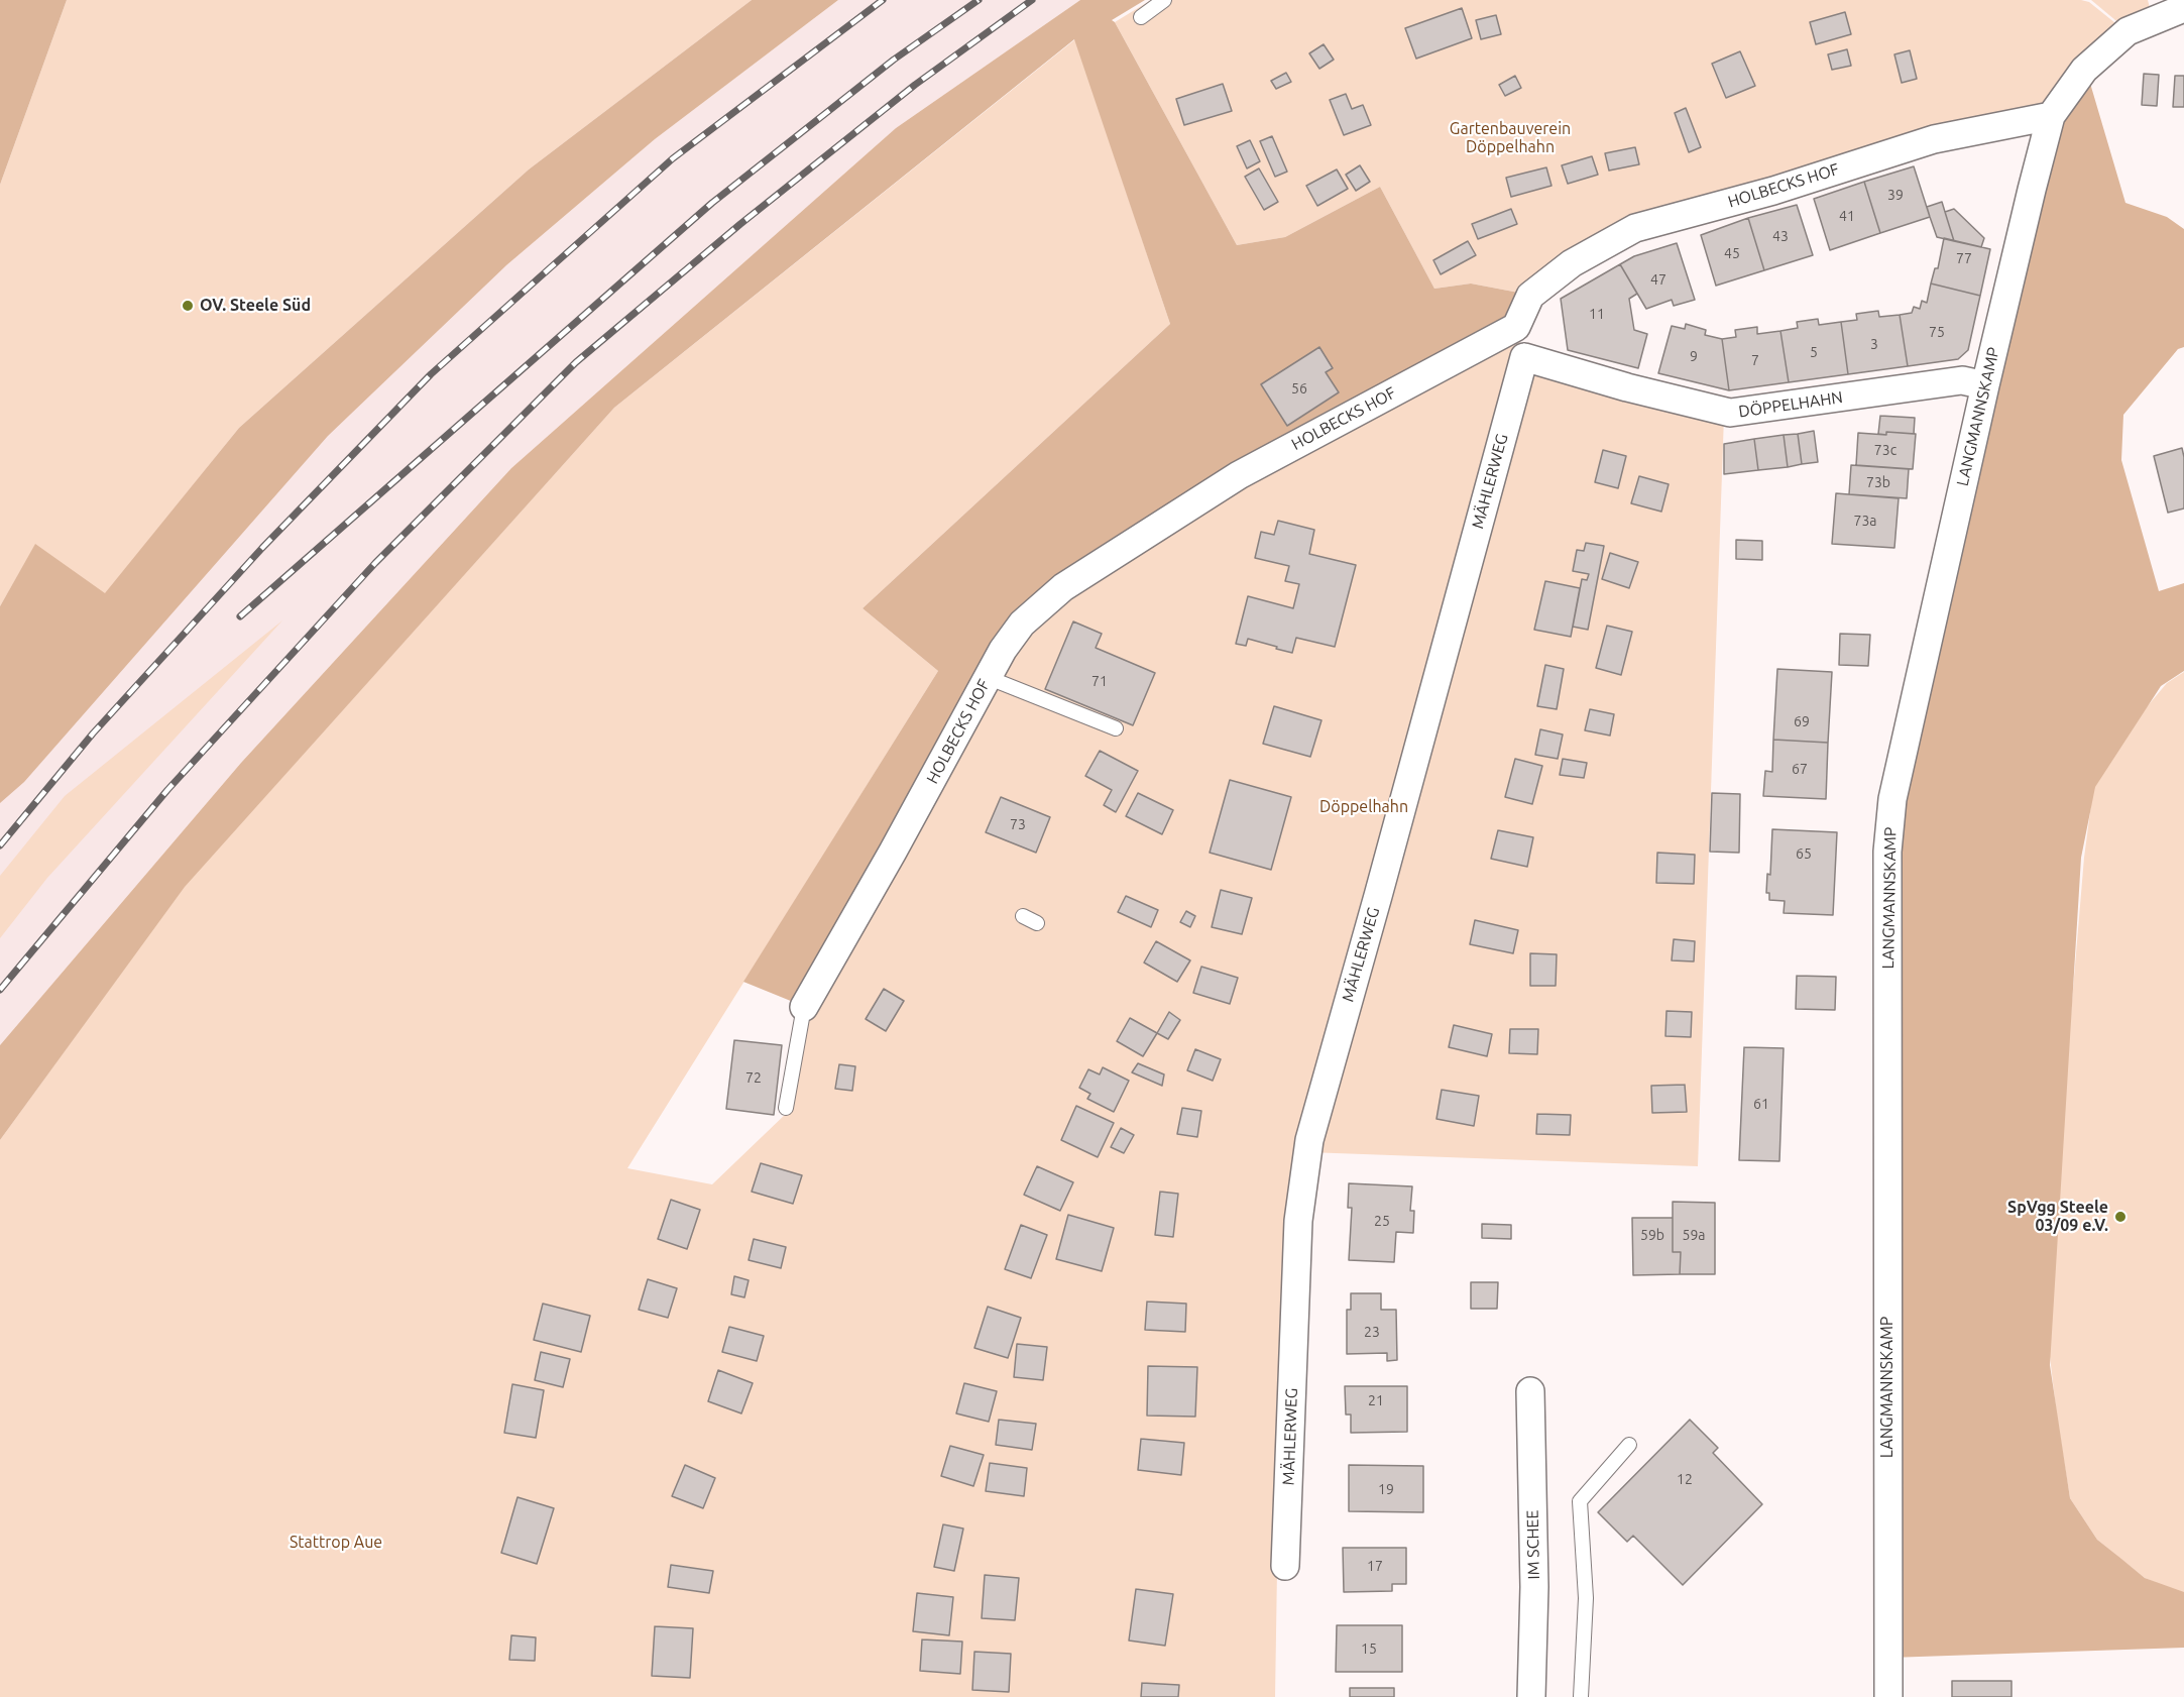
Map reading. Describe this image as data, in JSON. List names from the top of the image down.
{
  "streets": {
    "street": [
      "HOLBECKS HOF",
      "DÖPPELHAHN",
      "LANGMANNSKAMP",
      "MÄHLERWEG",
      "IM SCHEE"
    ]
  },
  "crossings": [
    ["HOLBECKS HOF", "LANGMANNSKAMP"],
    ["DÖPPELHAHN", "LANGMANNSKAMP"],
    ["DÖPPELHAHN", "MÄHLERWEG"]
  ],
  "parks": ["Gartenbauverein Döppelhahn", "Döppelhahn", "Stattrop Aue"],
  "places": ["OV. Steele Süd", "SpVgg Steele 03/09 e.V."],
  "house_numbers": [
    "39",
    "41",
    "43",
    "45",
    "77",
    "47",
    "11",
    "75",
    "3",
    "5",
    "9",
    "7",
    "56",
    "73c",
    "73b",
    "73a",
    "71",
    "69",
    "67",
    "73",
    "65",
    "72",
    "61",
    "25",
    "59b",
    "59a",
    "23",
    "21",
    "12",
    "19",
    "17",
    "15"
  ]
}
